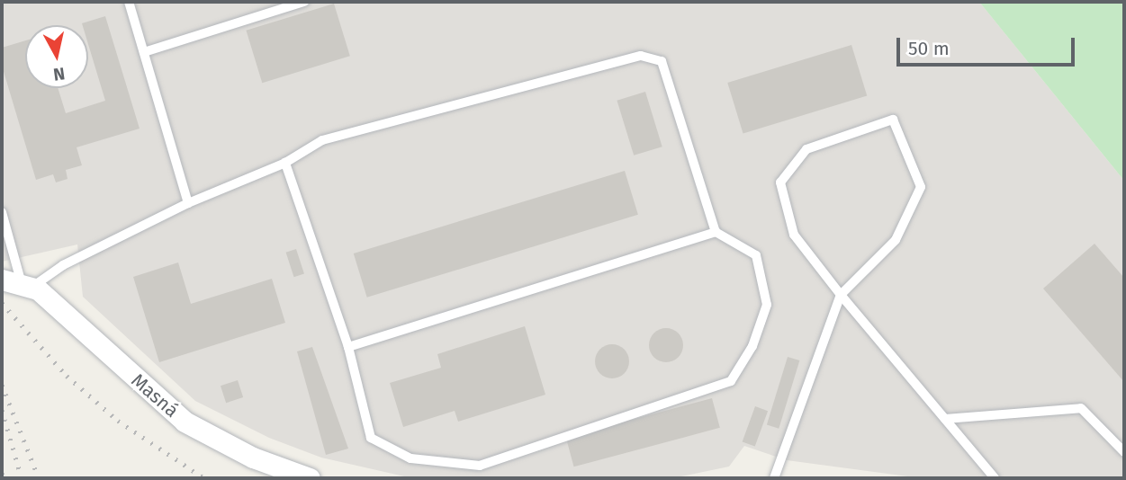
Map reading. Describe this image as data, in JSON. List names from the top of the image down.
{
  "streets": {
    "street": ["Masná"]
  },
  "scale_bar": "50 m",
  "north": "bottom"
}
